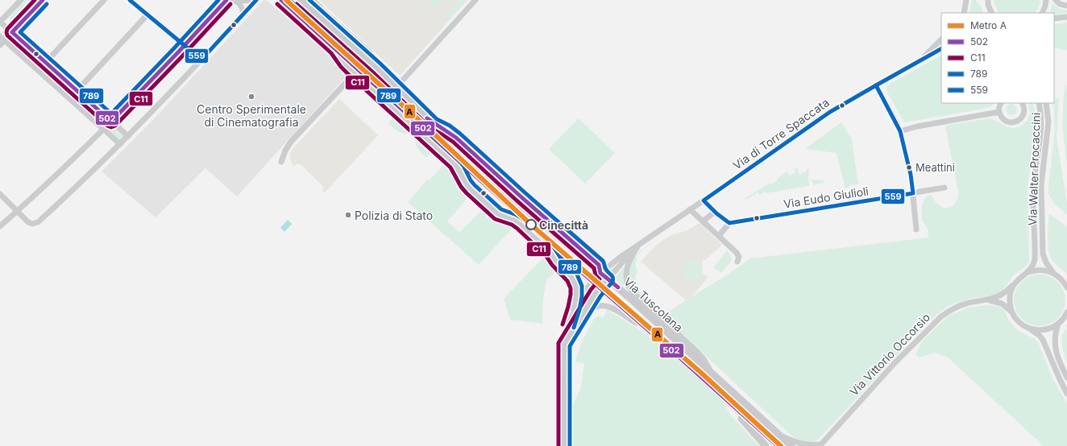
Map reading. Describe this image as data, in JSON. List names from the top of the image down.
{
  "streets": {
    "main road": ["Via Tuscolana"],
    "street": [
      "Via di Torre Spaccata",
      "Via Walter Procaccini",
      "Via Eudo Giulioli",
      "Via Vittorio Occorsio"
    ]
  },
  "crossings": [
    ["Via di Torre Spaccata", "Via Tuscolana"],
    ["Via Walter Procaccini", "Via Vittorio Occorsio"],
    ["Via Tuscolana", "Via Vittorio Occorsio"]
  ],
  "places": [
    "Centro Sperimentale di Cinematografia",
    "Meattini",
    "Polizia di Stato",
    "Cinecittà"
  ],
  "lines": [
    "metro line A",
    "transit line 502",
    "transit line C11",
    "transit line 789",
    "transit line 559"
  ],
  "legend": [
    "Metro A",
    "502",
    "C11",
    "789",
    "559"
  ]
}
